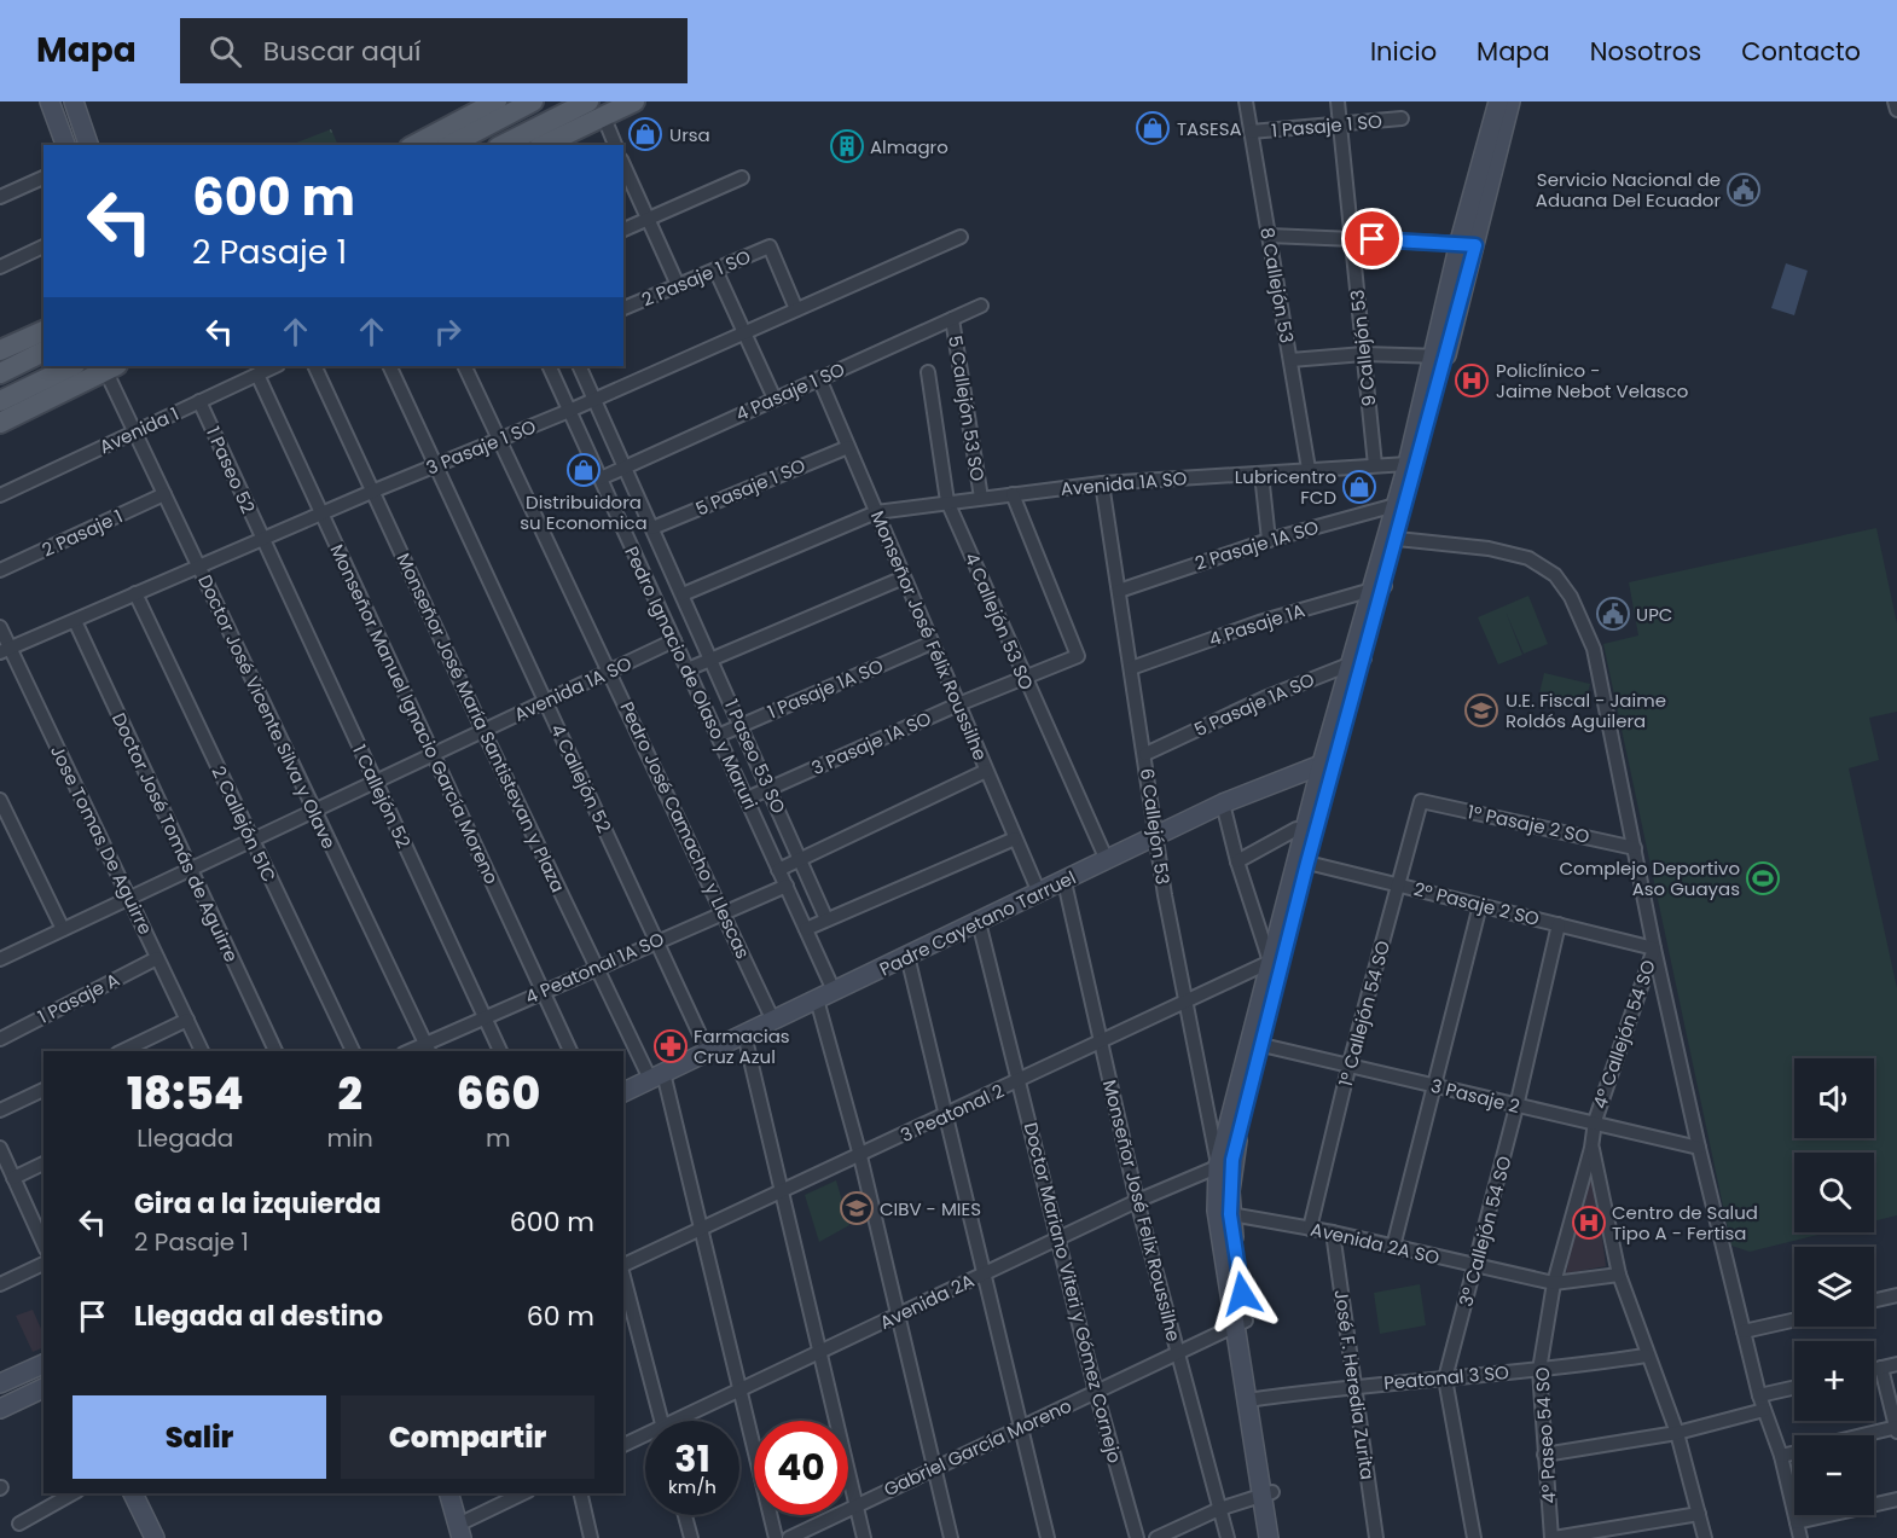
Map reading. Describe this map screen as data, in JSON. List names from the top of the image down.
{
  "streets": {
    "street": [
      "1 Pasaje 1 SO",
      "2 Pasaje 1 SO",
      "8 Callejón 53",
      "9 Callejón 53",
      "4 Pasaje 1 SO",
      "5 Callejón 53 SO",
      "Avenida 1",
      "3 Pasaje 1 SO",
      "1 Paseo 52",
      "Avenida 1A SO",
      "5 Pasaje 1 SO",
      "2 Pasaje 1",
      "2 Pasaje 1A SO",
      "4 Callejón 53 SO",
      "4 Pasaje 1A",
      "Monseñor José Félix Roussilhe",
      "Pedro Ignacio de Olaso y Maruri",
      "1 Pasaje 1A SO",
      "5 Pasaje 1A SO",
      "Doctor José Vicente Silva y Olave",
      "Monseñor Manuel Ignacio García Moreno",
      "Monseñor José María Santistevan y Plaza",
      "3 Pasaje 1A SO",
      "1 Paseo 53 SO",
      "4 Callejón 52",
      "1 Callejón 52",
      "2 Callejón 51C",
      "1º Pasaje 2 SO",
      "6 Callejón 53",
      "Pedro José Camacho y Llescas",
      "Doctor José Tomás de Aguirre",
      "Jose Tomas De Aguirre",
      "2º Pasaje 2 SO",
      "Padre Cayetano Tarruel",
      "4 Peatonal 1A SO",
      "1 Pasaje A",
      "1º Callejón 54 SO",
      "4º Callejón 54 SO",
      "3 Pasaje 2",
      "3 Peatonal 2",
      "Monseñor José Felix Roussilhe",
      "3º Callejón 54 SO",
      "Avenida 2A SO",
      "Doctor Mariano Viteri y Gómez Cornejo",
      "Avenida 2A",
      "Peatonal 3 SO",
      "José F. Heredia Zurita",
      "4º Paseo 54 SO",
      "Gabriel García Moreno"
    ]
  },
  "crossings": [
    ["1 Pasaje 1 SO", "8 Callejón 53"],
    ["1 Pasaje 1 SO", "9 Callejón 53"],
    ["2 Pasaje 1 SO", "3 Pasaje 1 SO"],
    ["8 Callejón 53", "Avenida 1A SO"],
    ["9 Callejón 53", "Avenida 1A SO"],
    ["4 Pasaje 1 SO", "5 Callejón 53 SO"],
    ["4 Pasaje 1 SO", "Monseñor José Félix Roussilhe"],
    ["4 Pasaje 1 SO", "Pedro Ignacio de Olaso y Maruri"],
    ["5 Callejón 53 SO", "Avenida 1A SO"],
    ["Avenida 1", "1 Paseo 52"],
    ["Avenida 1", "Doctor José Vicente Silva y Olave"],
    ["Avenida 1", "Monseñor Manuel Ignacio García Moreno"],
    ["3 Pasaje 1 SO", "1 Paseo 52"],
    ["3 Pasaje 1 SO", "Pedro Ignacio de Olaso y Maruri"],
    ["3 Pasaje 1 SO", "Doctor José Vicente Silva y Olave"],
    ["3 Pasaje 1 SO", "Monseñor Manuel Ignacio García Moreno"],
    ["3 Pasaje 1 SO", "Monseñor José María Santistevan y Plaza"],
    ["3 Pasaje 1 SO", "4 Callejón 52"],
    ["3 Pasaje 1 SO", "1 Callejón 52"],
    ["3 Pasaje 1 SO", "2 Callejón 51C"],
    ["3 Pasaje 1 SO", "Pedro José Camacho y Llescas"],
    ["3 Pasaje 1 SO", "Doctor José Tomás de Aguirre"],
    ["3 Pasaje 1 SO", "Jose Tomas De Aguirre"],
    ["1 Paseo 52", "1 Callejón 52"],
    ["Avenida 1A SO", "4 Callejón 53 SO"],
    ["Avenida 1A SO", "Monseñor José Félix Roussilhe"],
    ["Avenida 1A SO", "Pedro Ignacio de Olaso y Maruri"],
    ["Avenida 1A SO", "Doctor José Vicente Silva y Olave"],
    ["Avenida 1A SO", "Monseñor Manuel Ignacio García Moreno"],
    ["Avenida 1A SO", "Monseñor José María Santistevan y Plaza"],
    ["Avenida 1A SO", "3 Pasaje 1A SO"],
    ["Avenida 1A SO", "1 Paseo 53 SO"],
    ["Avenida 1A SO", "4 Callejón 52"],
    ["Avenida 1A SO", "1 Callejón 52"],
    ["Avenida 1A SO", "2 Callejón 51C"],
    ["Avenida 1A SO", "6 Callejón 53"],
    ["Avenida 1A SO", "Pedro José Camacho y Llescas"],
    ["Avenida 1A SO", "Doctor José Tomás de Aguirre"],
    ["Avenida 1A SO", "Jose Tomas De Aguirre"],
    ["5 Pasaje 1 SO", "Monseñor José Félix Roussilhe"],
    ["5 Pasaje 1 SO", "1 Paseo 53 SO"],
    ["2 Pasaje 1", "Doctor José Vicente Silva y Olave"],
    ["2 Pasaje 1A SO", "6 Callejón 53"],
    ["4 Callejón 53 SO", "3 Pasaje 1A SO"],
    ["4 Callejón 53 SO", "Padre Cayetano Tarruel"],
    ["4 Pasaje 1A", "6 Callejón 53"],
    ["Monseñor José Félix Roussilhe", "1 Pasaje 1A SO"],
    ["Monseñor José Félix Roussilhe", "3 Pasaje 1A SO"],
    ["Monseñor José Félix Roussilhe", "Padre Cayetano Tarruel"],
    ["Pedro Ignacio de Olaso y Maruri", "1 Pasaje 1A SO"],
    ["Pedro Ignacio de Olaso y Maruri", "3 Pasaje 1A SO"],
    ["Pedro Ignacio de Olaso y Maruri", "Padre Cayetano Tarruel"],
    ["Pedro Ignacio de Olaso y Maruri", "4 Peatonal 1A SO"],
    ["Pedro Ignacio de Olaso y Maruri", "3 Peatonal 2"],
    ["Pedro Ignacio de Olaso y Maruri", "Avenida 2A"],
    ["Pedro Ignacio de Olaso y Maruri", "Gabriel García Moreno"],
    ["1 Pasaje 1A SO", "1 Paseo 53 SO"],
    ["5 Pasaje 1A SO", "6 Callejón 53"],
    ["Doctor José Vicente Silva y Olave", "4 Peatonal 1A SO"],
    ["Monseñor Manuel Ignacio García Moreno", "4 Peatonal 1A SO"],
    ["Monseñor José María Santistevan y Plaza", "Padre Cayetano Tarruel"],
    ["Monseñor José María Santistevan y Plaza", "4 Peatonal 1A SO"],
    ["Monseñor José María Santistevan y Plaza", "3 Peatonal 2"],
    ["Monseñor José María Santistevan y Plaza", "Avenida 2A"],
    ["3 Pasaje 1A SO", "1 Paseo 53 SO"],
    ["4 Callejón 52", "Padre Cayetano Tarruel"],
    ["4 Callejón 52", "4 Peatonal 1A SO"],
    ["1 Callejón 52", "4 Peatonal 1A SO"],
    ["1º Pasaje 2 SO", "1º Callejón 54 SO"],
    ["6 Callejón 53", "Padre Cayetano Tarruel"],
    ["6 Callejón 53", "3 Peatonal 2"],
    ["6 Callejón 53", "Avenida 2A"],
    ["Pedro José Camacho y Llescas", "Padre Cayetano Tarruel"],
    ["Pedro José Camacho y Llescas", "4 Peatonal 1A SO"],
    ["Jose Tomas De Aguirre", "1 Pasaje A"],
    ["2º Pasaje 2 SO", "1º Callejón 54 SO"],
    ["2º Pasaje 2 SO", "4º Callejón 54 SO"],
    ["2º Pasaje 2 SO", "3º Callejón 54 SO"],
    ["Padre Cayetano Tarruel", "Monseñor José Felix Roussilhe"],
    ["Padre Cayetano Tarruel", "Doctor Mariano Viteri y Gómez Cornejo"],
    ["1º Callejón 54 SO", "3 Pasaje 2"],
    ["1º Callejón 54 SO", "Avenida 2A SO"],
    ["4º Callejón 54 SO", "3 Pasaje 2"],
    ["4º Callejón 54 SO", "4º Paseo 54 SO"],
    ["3 Pasaje 2", "3º Callejón 54 SO"],
    ["3 Pasaje 2", "4º Paseo 54 SO"],
    ["3 Peatonal 2", "Monseñor José Felix Roussilhe"],
    ["3 Peatonal 2", "Doctor Mariano Viteri y Gómez Cornejo"],
    ["Monseñor José Felix Roussilhe", "Avenida 2A"],
    ["Monseñor José Felix Roussilhe", "Gabriel García Moreno"],
    ["3º Callejón 54 SO", "Avenida 2A SO"],
    ["3º Callejón 54 SO", "Peatonal 3 SO"],
    ["Avenida 2A SO", "José F. Heredia Zurita"],
    ["Avenida 2A SO", "4º Paseo 54 SO"],
    ["Doctor Mariano Viteri y Gómez Cornejo", "Avenida 2A"],
    ["Doctor Mariano Viteri y Gómez Cornejo", "Gabriel García Moreno"],
    ["Peatonal 3 SO", "José F. Heredia Zurita"],
    ["Peatonal 3 SO", "4º Paseo 54 SO"]
  ],
  "places": {
    "shop": [
      "TASESA",
      "Ursa",
      "Distribuidora su Economica",
      "Lubricentro FCD"
    ],
    "building": ["Almagro"],
    "public building": ["Servicio Nacional de Aduana Del Ecuador", "UPC"],
    "hospital": ["Policlínico - Jaime Nebot Velasco", "Centro de Salud Tipo A - Fertisa"],
    "school or university": ["U.E. Fiscal - Jaime Roldós Aguilera", "CIBV - MIES"],
    "sports": ["Complejo Deportivo Aso Guayas"],
    "pharmacy": ["Farmacias Cruz Azul"]
  },
  "page": {
    "header": "Mapa",
    "search": "Buscar aquí",
    "nav": [
      "Inicio",
      "Mapa",
      "Nosotros",
      "Contacto"
    ],
    "turn": ["600 m", "2 Pasaje 1"],
    "eta": [
      "18:54",
      "Llegada",
      "2",
      "min",
      "660",
      "m"
    ],
    "map_buttons": ["+", "−"],
    "list": [
      {
        "name": "Gira a la izquierda",
        "note": "2 Pasaje 1",
        "value": "600 m"
      },
      {
        "name": "Llegada al destino",
        "value": "60 m"
      }
    ],
    "buttons": ["Salir", "Compartir"],
    "speed": "31 km/h",
    "limit": "40"
  }
}
